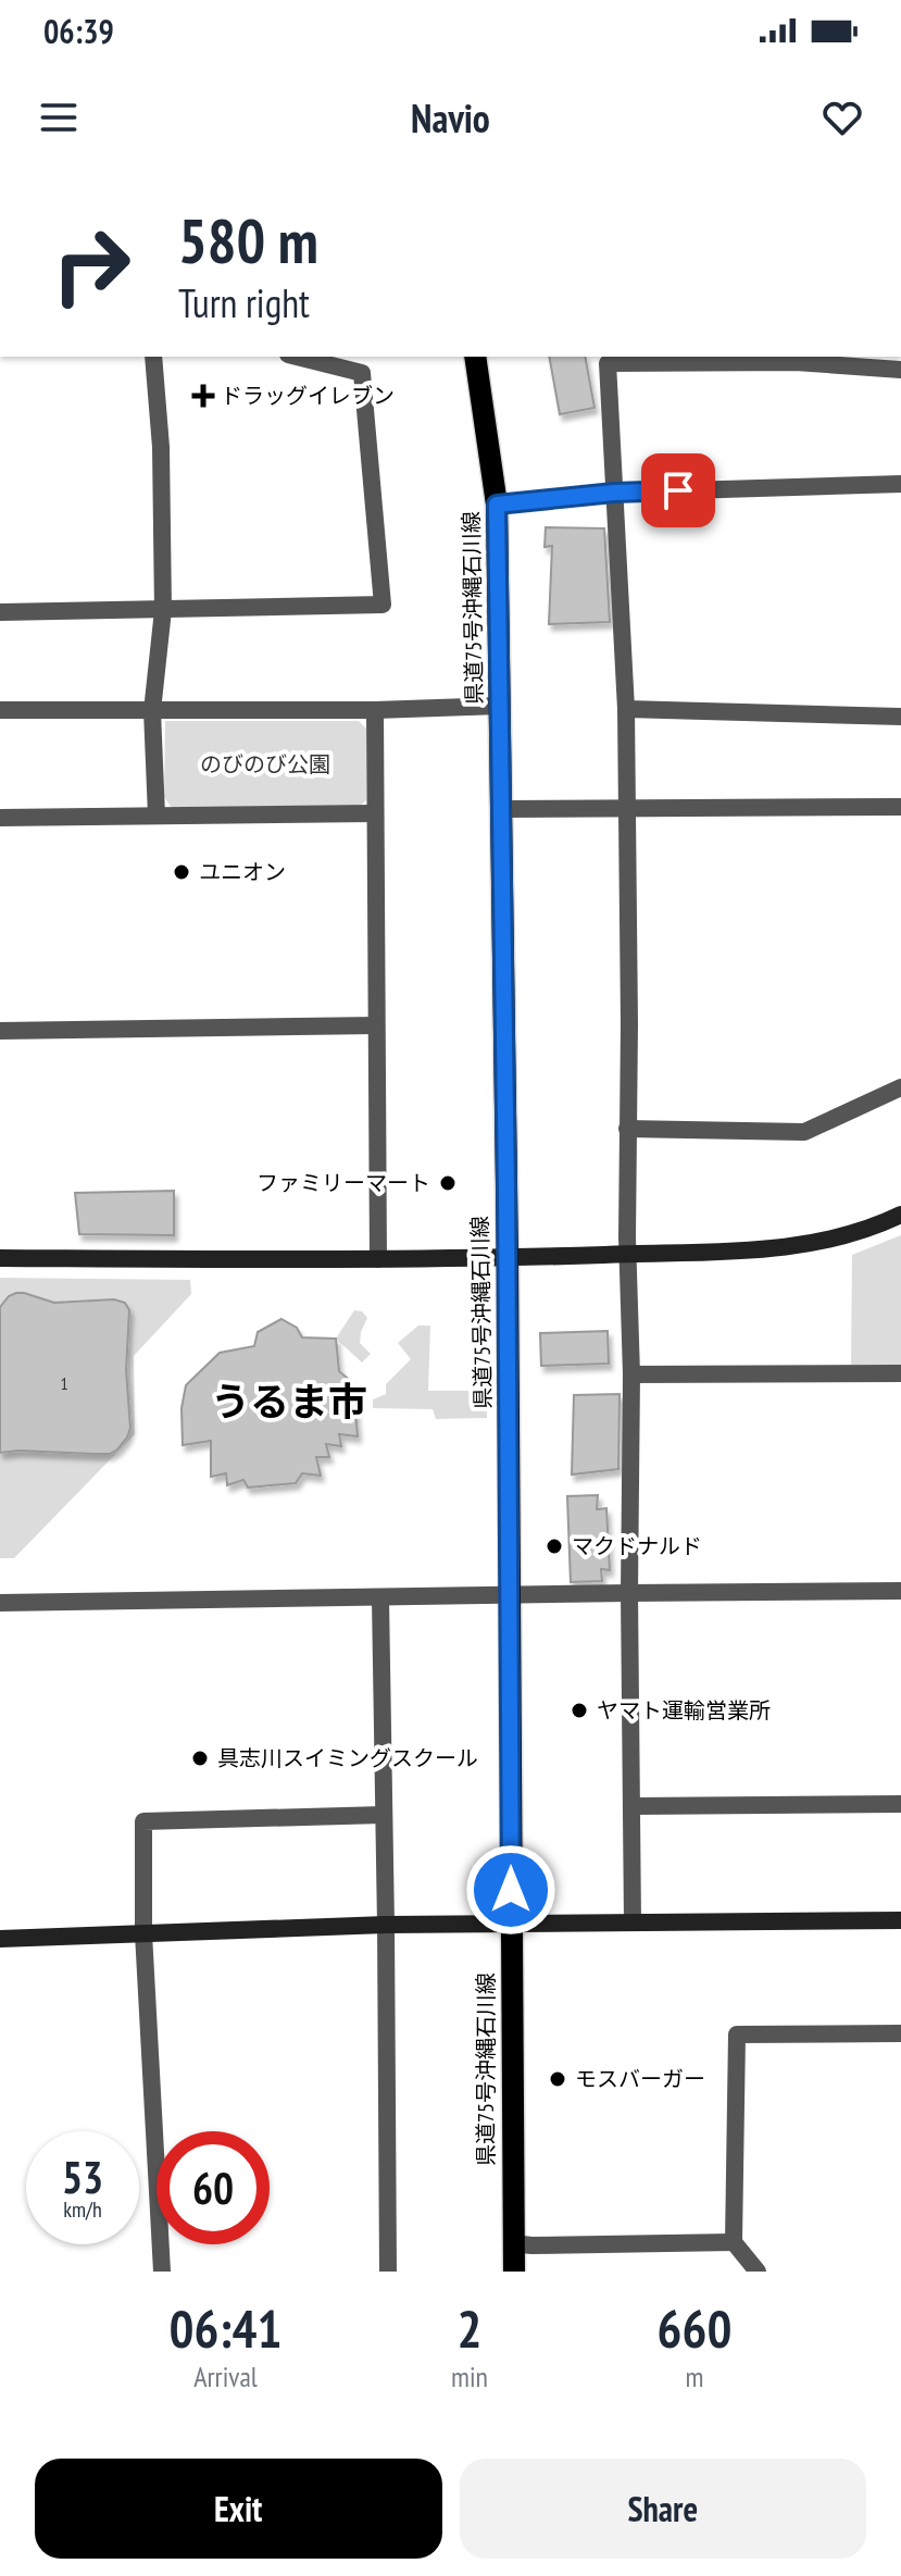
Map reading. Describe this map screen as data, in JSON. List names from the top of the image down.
{
  "streets": {
    "main road": ["県道75号沖縄石川線"]
  },
  "districts": ["うるま市"],
  "parks": ["のびのび公園"],
  "places": {
    "health": ["ドラッグイレブン"],
    "other": [
      "ユニオン",
      "ファミリーマート",
      "マクドナルド",
      "ヤマト運輸営業所",
      "具志川スイミングスクール",
      "モスバーガー"
    ]
  },
  "house_numbers": ["1"],
  "page": {
    "status": "06:39",
    "header": "Navio",
    "turn": ["580 m", "Turn right"],
    "speed": "53 km/h",
    "limit": "60",
    "eta": [
      "06:41",
      "Arrival",
      "2",
      "min",
      "660",
      "m"
    ],
    "buttons": ["Exit", "Share"]
  }
}
